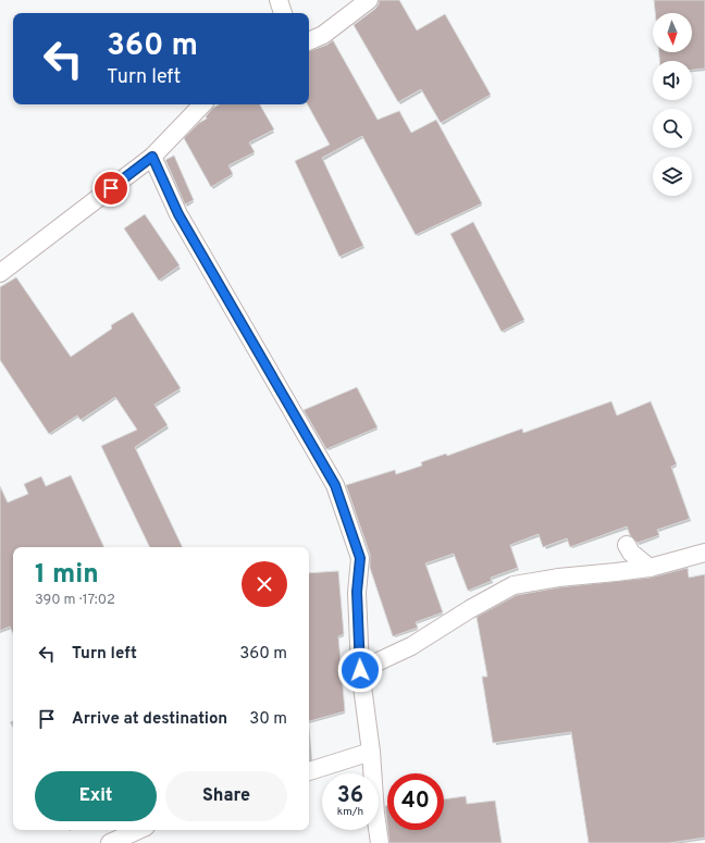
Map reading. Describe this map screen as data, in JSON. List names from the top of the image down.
{
  "north": "bottom",
  "page": {
    "turn": ["360 m", "Turn left"],
    "heading": ["1 min", "390 m · 17:02"],
    "list": [
      {
        "name": "Turn left",
        "value": "360 m"
      },
      {
        "name": "Arrive at destination",
        "value": "30 m"
      }
    ],
    "buttons": ["Exit", "Share"],
    "speed": "36 km/h",
    "limit": "40"
  }
}
